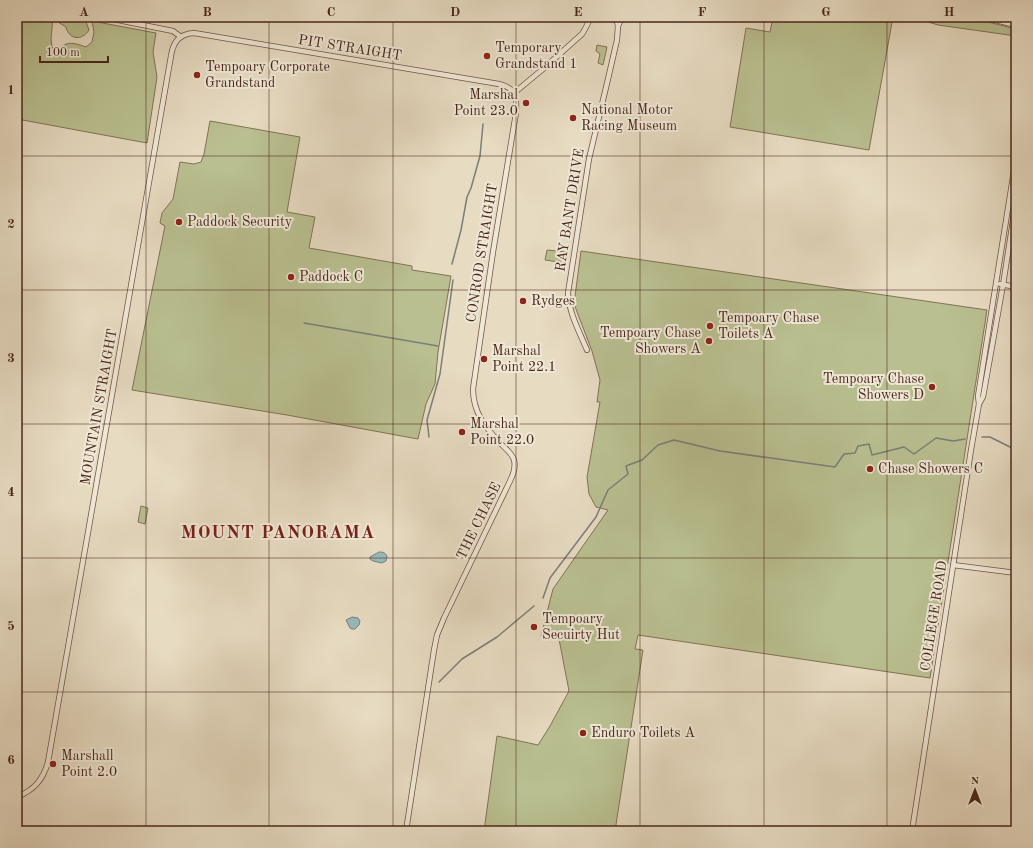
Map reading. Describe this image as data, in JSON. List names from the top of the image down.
{
  "streets": {
    "street": [
      "PIT STRAIGHT",
      "RAY BANT DRIVE",
      "CONROD STRAIGHT",
      "MOUNTAIN STRAIGHT",
      "THE CHASE",
      "COLLEGE ROAD"
    ]
  },
  "crossings": [
    ["PIT STRAIGHT", "CONROD STRAIGHT"],
    ["PIT STRAIGHT", "MOUNTAIN STRAIGHT"],
    ["CONROD STRAIGHT", "THE CHASE"]
  ],
  "districts": ["MOUNT PANORAMA"],
  "places": [
    "Temporary Grandstand 1",
    "Tempoary Corporate Grandstand",
    "Marshal Point 23.0",
    "National Motor Racing Museum",
    "Paddock Security",
    "Paddock C",
    "Rydges",
    "Tempoary Chase Toilets A",
    "Tempoary Chase Showers A",
    "Marshal Point 22.1",
    "Tempoary Chase Showers D",
    "Marshal Point 22.0",
    "Chase Showers C",
    "Tempoary Secuirty Hut",
    "Enduro Toilets A",
    "Marshall Point 2.0"
  ],
  "scale_bar": "100 m",
  "north": "top",
  "grid": {
    "columns": [
      "A",
      "B",
      "C",
      "D",
      "E",
      "F",
      "G",
      "H"
    ],
    "rows": [
      "1",
      "2",
      "3",
      "4",
      "5",
      "6"
    ]
  }
}
